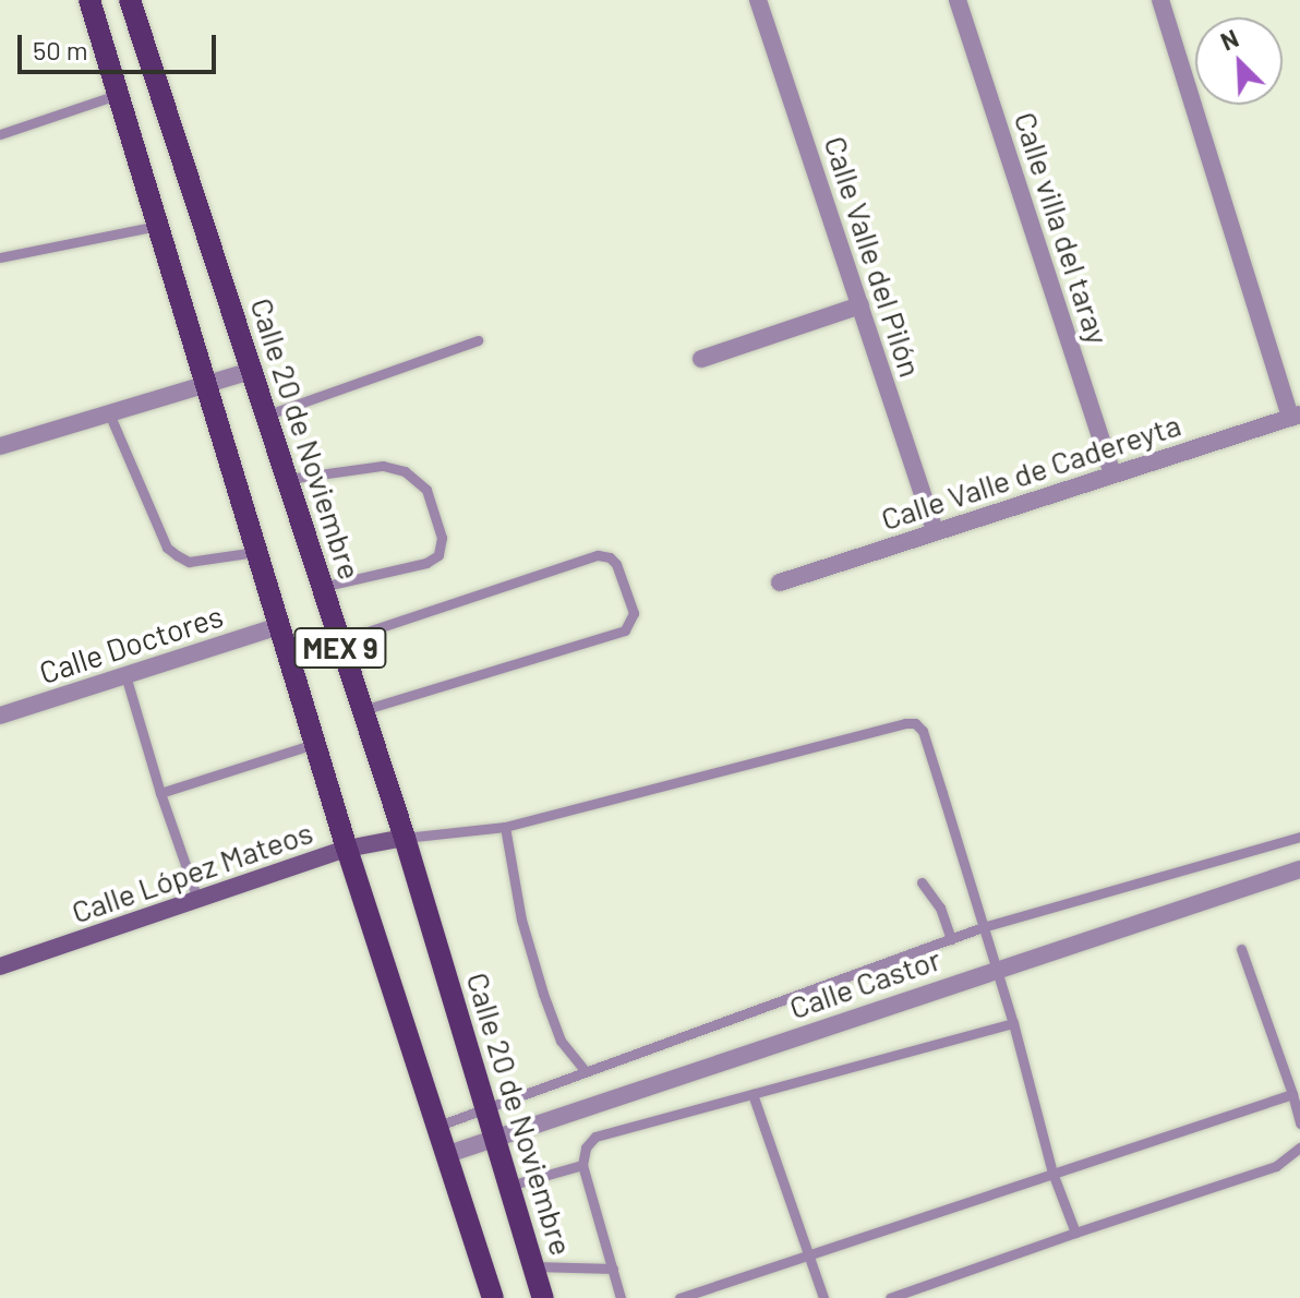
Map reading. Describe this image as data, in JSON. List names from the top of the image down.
{
  "streets": {
    "main road": ["Calle 20 de Noviembre", "MEX 9"],
    "street": [
      "Calle villa del taray",
      "Calle Valle del Pilón",
      "Calle Valle de Cadereyta",
      "Calle Doctores",
      "Calle López Mateos",
      "Calle Castor"
    ]
  },
  "crossings": [
    ["Calle villa del taray", "Calle Valle de Cadereyta"],
    ["Calle Valle del Pilón", "Calle Valle de Cadereyta"],
    ["Calle 20 de Noviembre", "Calle López Mateos"],
    ["Calle 20 de Noviembre", "Calle Castor"],
    ["Calle Doctores", "MEX 9"],
    ["MEX 9", "Calle López Mateos"],
    ["MEX 9", "Calle Castor"]
  ],
  "scale_bar": "50 m",
  "north": "top left"
}
